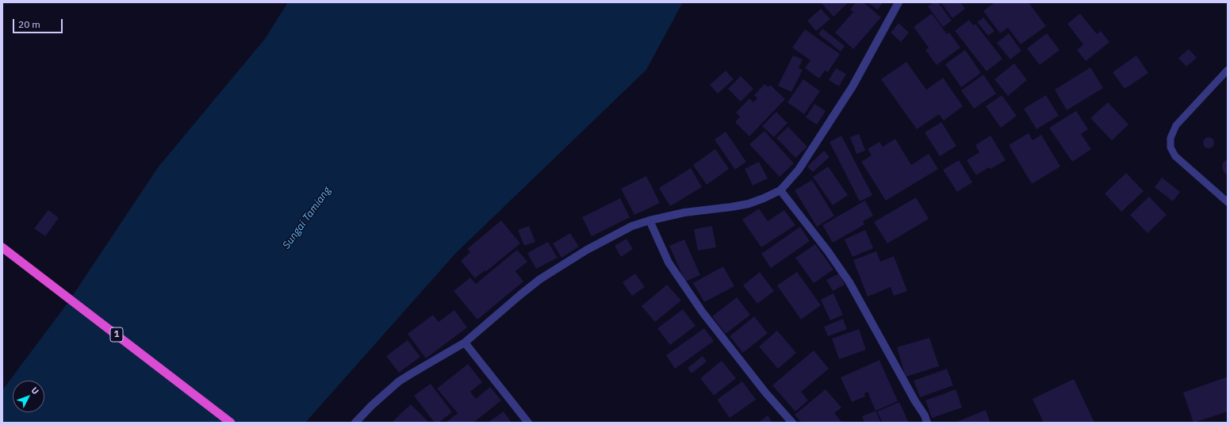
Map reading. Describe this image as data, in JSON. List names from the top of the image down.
{
  "streets": {
    "highway": ["1"]
  },
  "water": ["Sungai Tamiang"],
  "scale_bar": "20 m",
  "north": "top right"
}
